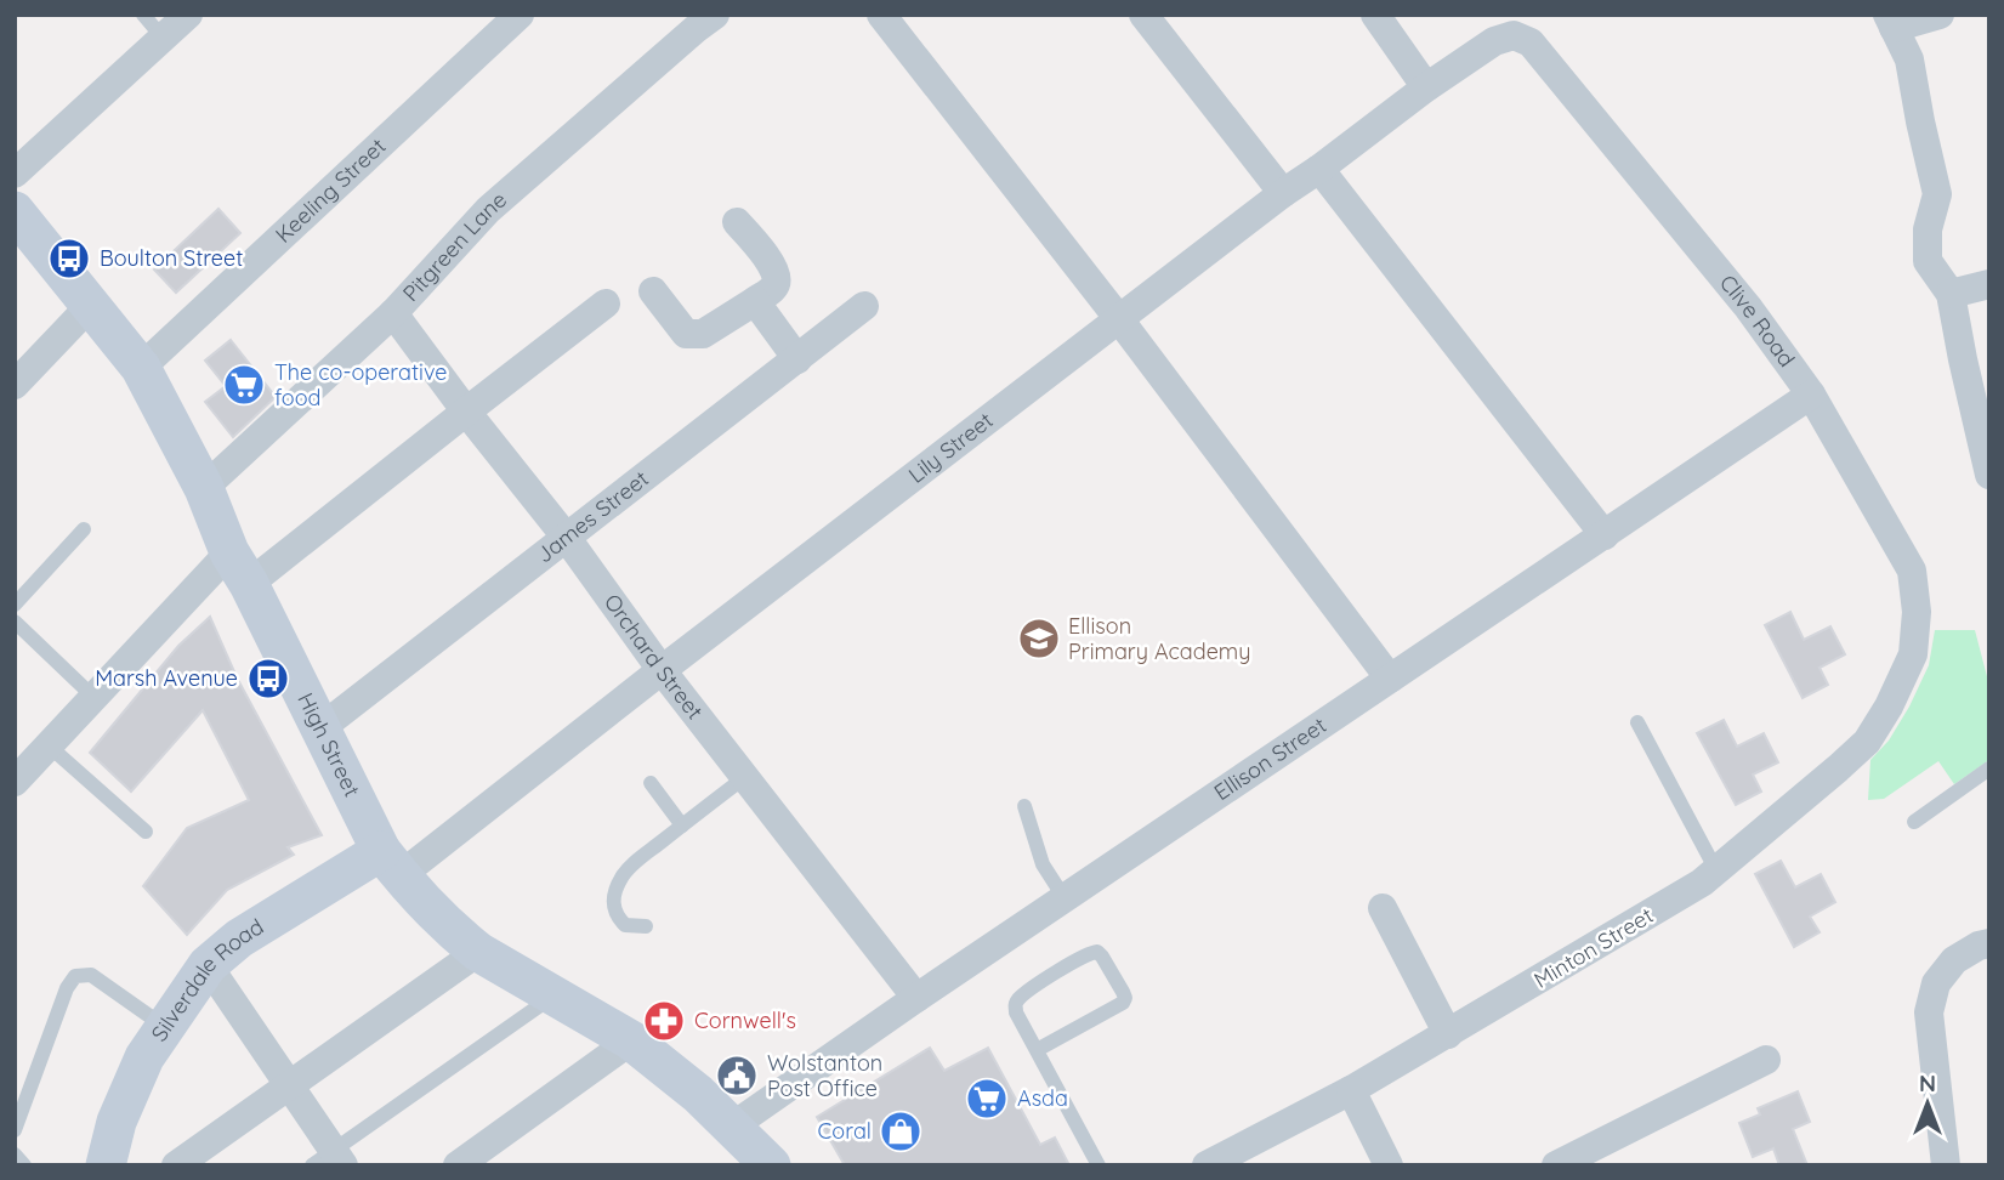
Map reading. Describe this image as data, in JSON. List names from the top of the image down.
{
  "streets": {
    "main road": ["High Street", "Silverdale Road"],
    "street": [
      "Keeling Street",
      "Pitgreen Lane",
      "Clive Road",
      "Lily Street",
      "James Street",
      "Orchard Street",
      "Ellison Street",
      "Minton Street"
    ]
  },
  "crossings": [
    ["Keeling Street", "High Street"],
    ["Pitgreen Lane", "Orchard Street"],
    ["Pitgreen Lane", "High Street"],
    ["Clive Road", "Lily Street"],
    ["Clive Road", "Ellison Street"],
    ["Clive Road", "Minton Street"],
    ["Lily Street", "Orchard Street"],
    ["Lily Street", "High Street"],
    ["Lily Street", "Silverdale Road"],
    ["James Street", "Orchard Street"],
    ["James Street", "High Street"],
    ["Orchard Street", "Ellison Street"],
    ["High Street", "Ellison Street"],
    ["High Street", "Silverdale Road"]
  ],
  "places": {
    "bus stop": ["Boulton Street", "Marsh Avenue"],
    "supermarket": ["The co-operative food", "Asda"],
    "school or university": ["Ellison Primary Academy"],
    "pharmacy": ["Cornwell's"],
    "public building": ["Wolstanton Post Office"],
    "shop": ["Coral"]
  },
  "north": "top"
}
